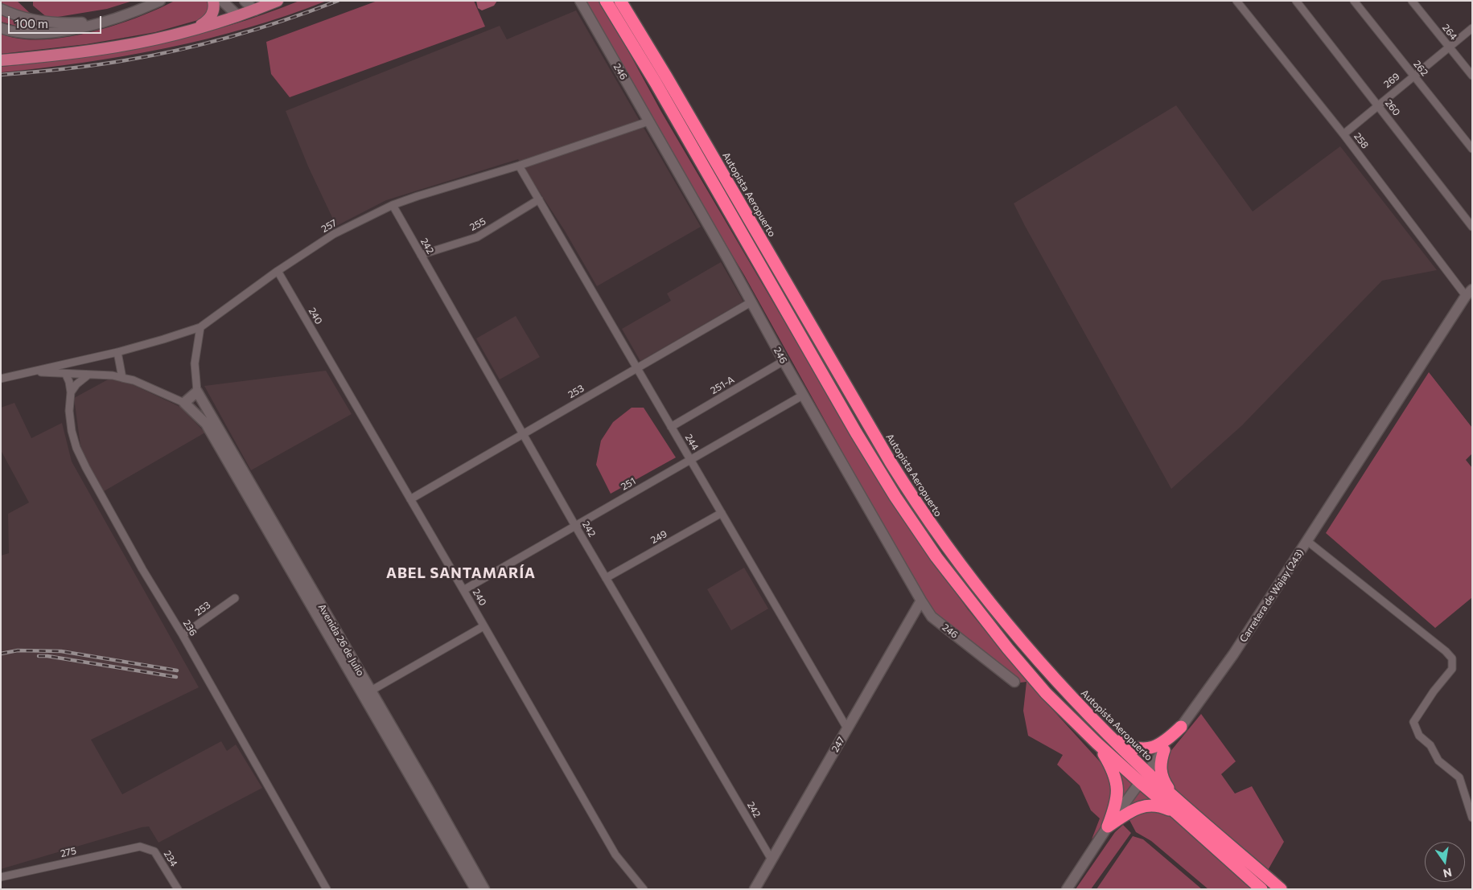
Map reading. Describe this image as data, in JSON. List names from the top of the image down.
{
  "streets": {
    "highway": ["Autopista Aeropuerto"],
    "street": [
      "264",
      "262",
      "246",
      "269",
      "260",
      "258",
      "255",
      "257",
      "242",
      "240",
      "251-A",
      "253",
      "244",
      "251",
      "249",
      "Carretera de Wajay (243)",
      "236",
      "Avenida 26 de Julio",
      "247",
      "275",
      "234"
    ]
  },
  "crossings": [
    ["264", "269"],
    ["262", "269"],
    ["246", "257"],
    ["246", "251-A"],
    ["246", "253"],
    ["246", "251"],
    ["246", "247"],
    ["269", "260"],
    ["269", "258"],
    ["258", "Carretera de Wajay (243)"],
    ["Autopista Aeropuerto", "Carretera de Wajay (243)"],
    ["255", "242"],
    ["255", "244"],
    ["257", "242"],
    ["257", "240"],
    ["257", "244"],
    ["257", "236"],
    ["257", "Avenida 26 de Julio"],
    ["242", "253"],
    ["242", "251"],
    ["242", "249"],
    ["242", "247"],
    ["240", "253"],
    ["240", "251"],
    ["251-A", "244"],
    ["253", "244"],
    ["253", "236"],
    ["244", "251"],
    ["244", "249"],
    ["244", "247"],
    ["275", "234"]
  ],
  "districts": ["ABEL SANTAMARÍA"],
  "scale_bar": "100 m",
  "north": "bottom"
}
